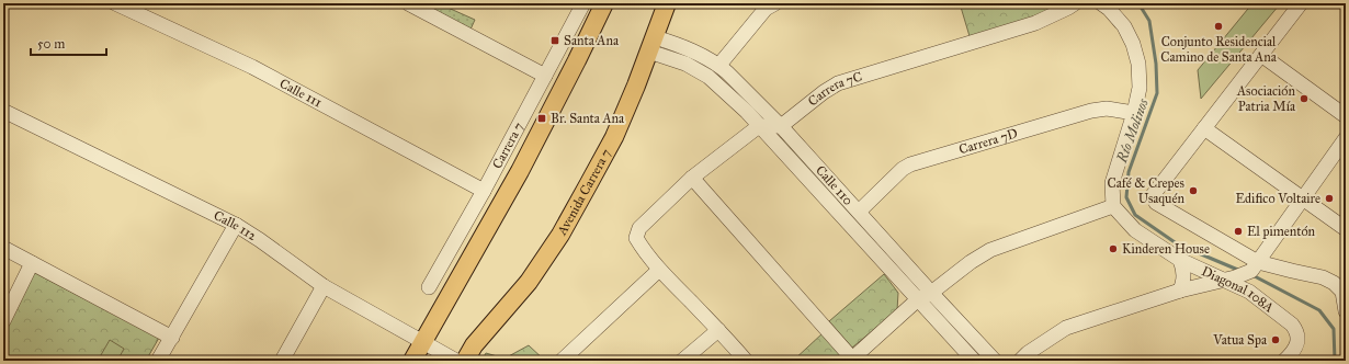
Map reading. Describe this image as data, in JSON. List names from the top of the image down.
{
  "streets": {
    "main road": ["Avenida Carrera 7"],
    "street": [
      "Carrera 7C",
      "Calle 111",
      "Carrera 7D",
      "Carrera 7",
      "Calle 110",
      "Calle 112",
      "Diagonal 108A"
    ]
  },
  "crossings": [
    ["Carrera 7C", "Calle 110"],
    ["Calle 111", "Carrera 7"],
    ["Carrera 7D", "Calle 110"],
    ["Calle 110", "Avenida Carrera 7"]
  ],
  "water": ["Río Molinos"],
  "places": {
    "other": [
      "Conjunto Residencial Camino de Santa Ana",
      "Asociación Patria Mía",
      "Café & Crepes Usaquén",
      "Edifico Voltaire",
      "El pimentón",
      "Kinderen House",
      "Vatua Spa"
    ],
    "transit": ["Santa Ana", "Br. Santa Ana"]
  },
  "scale_bar": "50 m"
}
